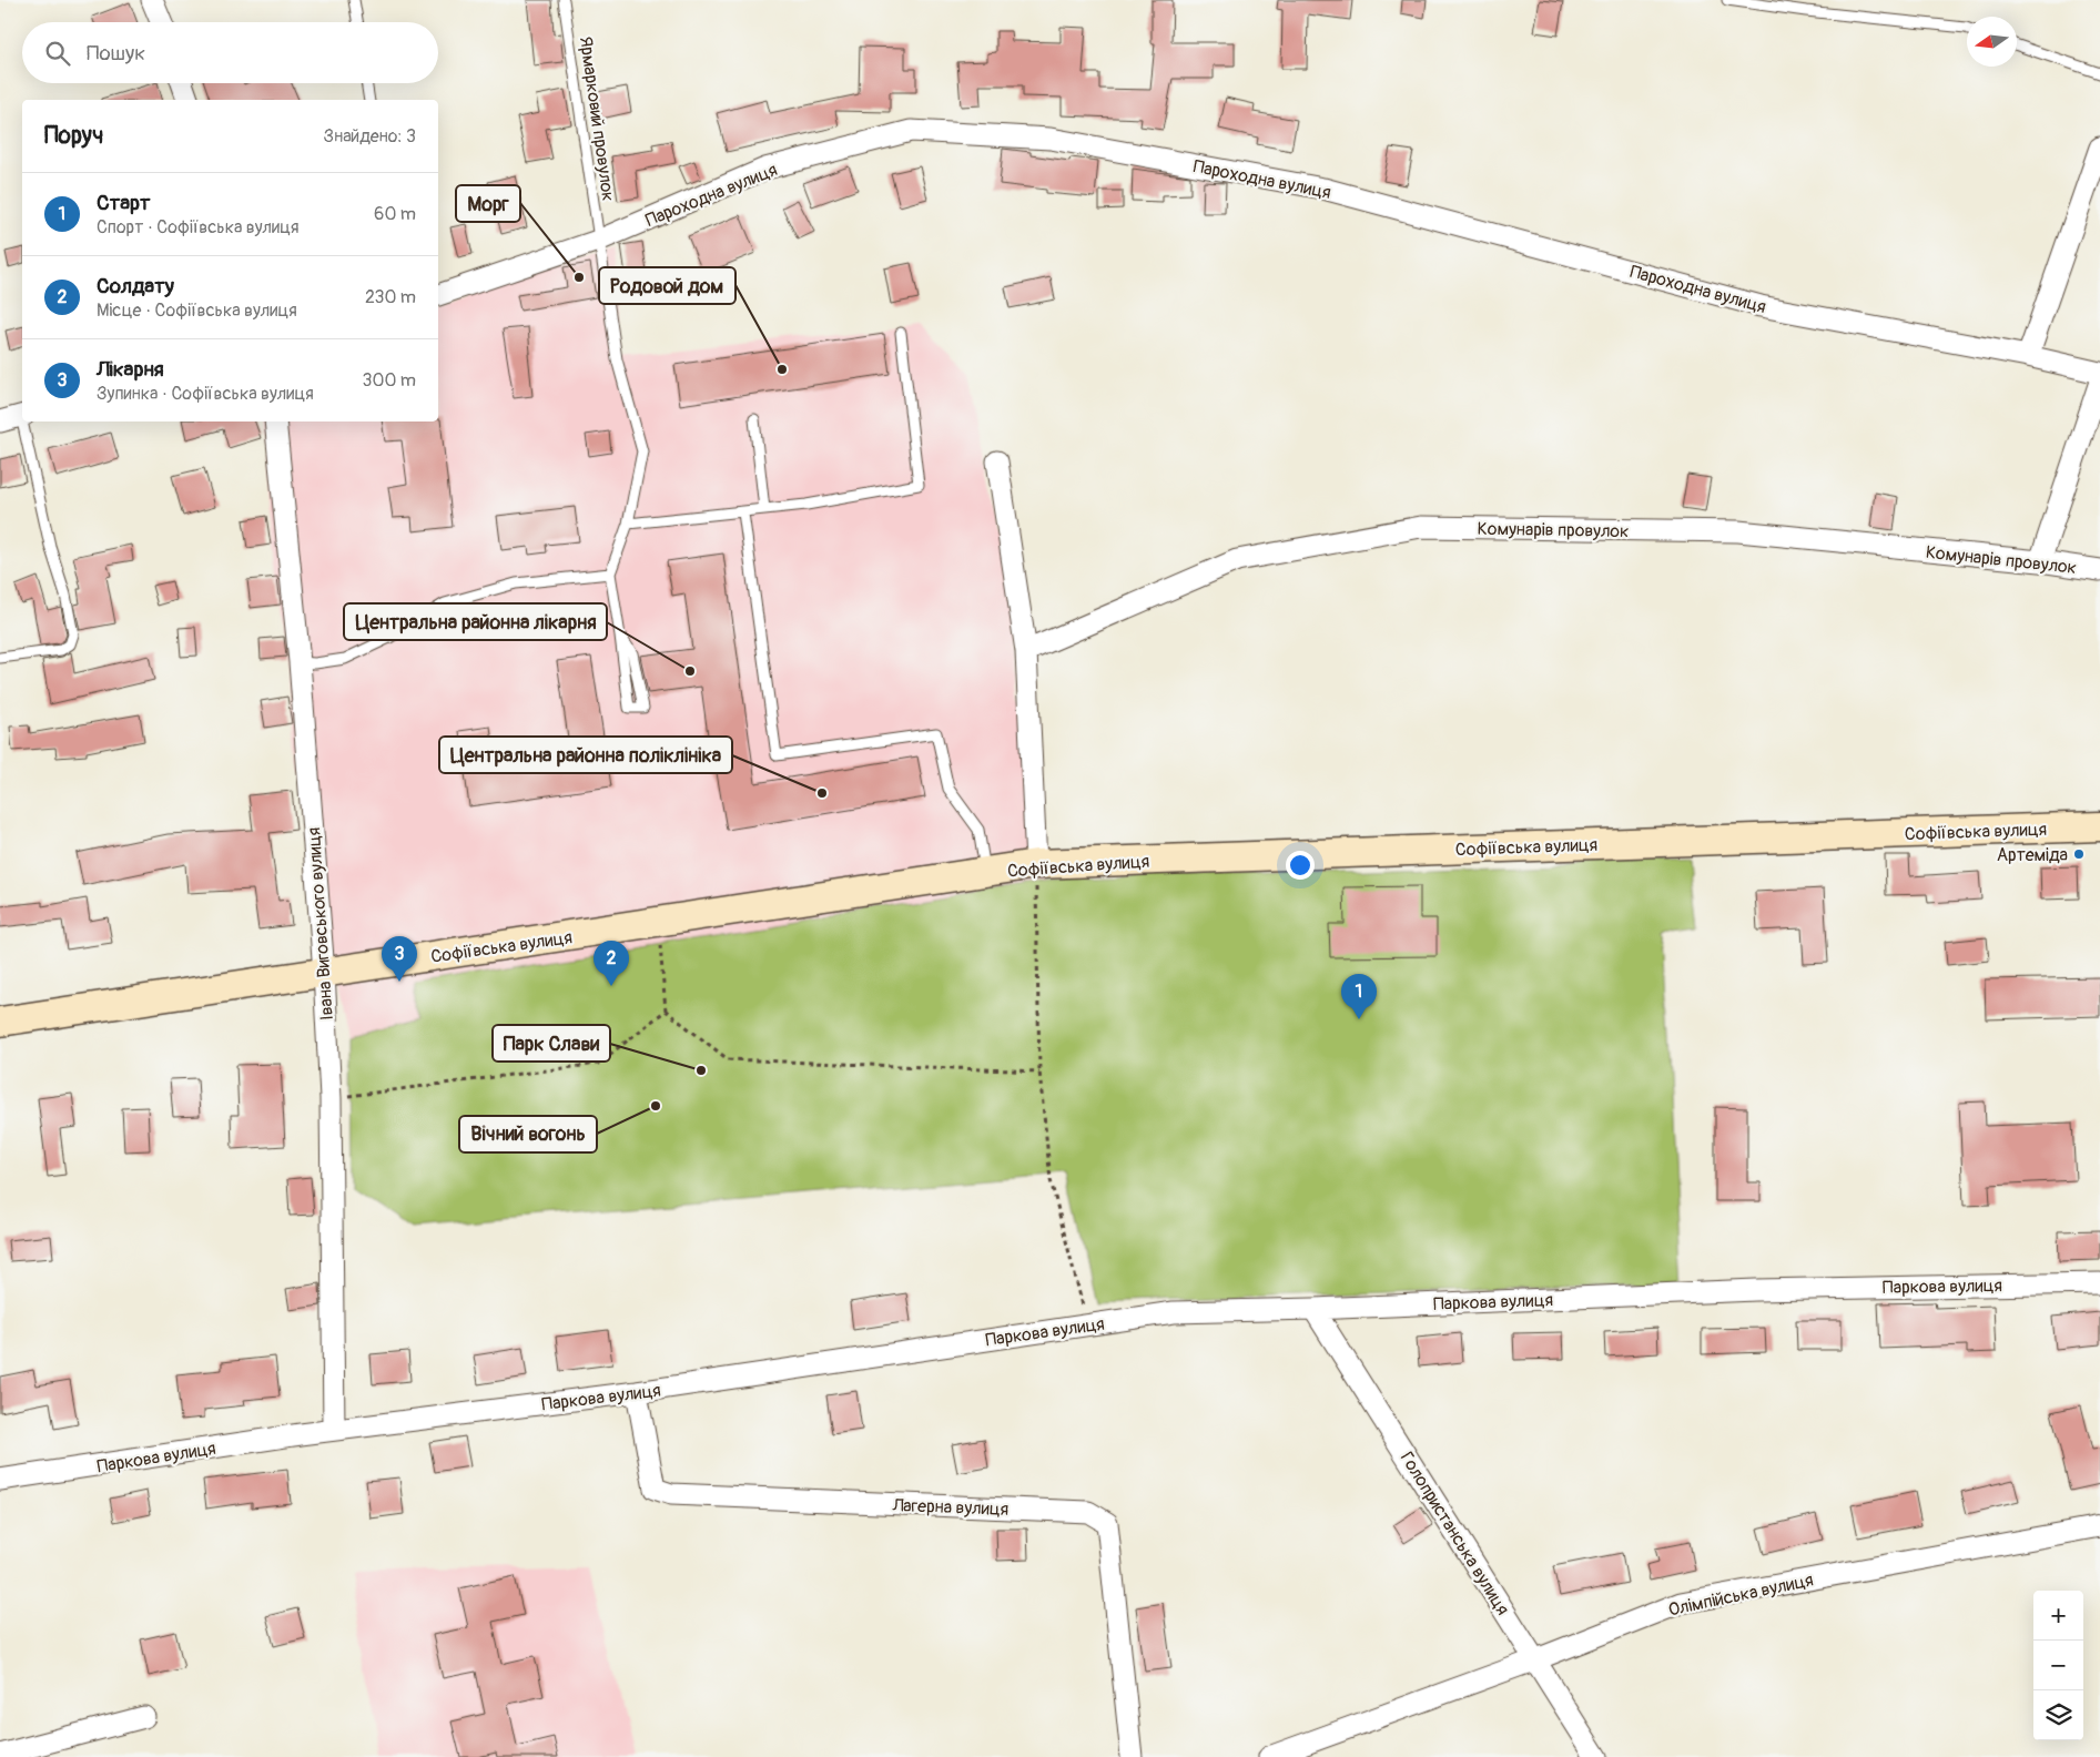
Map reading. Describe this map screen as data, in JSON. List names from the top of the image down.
{
  "streets": {
    "street": [
      "Пароходна вулиця",
      "Комунарів провулок",
      "Софіївська вулиця",
      "Івана Виговського вулиця",
      "Паркова вулиця",
      "Лагерна вулиця",
      "Голопристанська вулиця",
      "Олімпійська вулиця"
    ],
    "lane": ["Ярмарковий провулок"]
  },
  "crossings": [
    ["Ярмарковий провулок", "Пароходна вулиця"],
    ["Софіївська вулиця", "Івана Виговського вулиця"],
    ["Івана Виговського вулиця", "Паркова вулиця"],
    ["Паркова вулиця", "Лагерна вулиця"],
    ["Паркова вулиця", "Голопристанська вулиця"],
    ["Голопристанська вулиця", "Олімпійська вулиця"]
  ],
  "places": [
    "Морг",
    "Родовой дом",
    "Центральна районна лікарня",
    "Центральна районна поліклініка",
    "Артеміда",
    "Парк Слави",
    "Вічний вогонь"
  ],
  "north": "left",
  "page": {
    "search": "Пошук",
    "heading": ["Поруч", "Знайдено: 3"],
    "list": [
      {
        "mark": "1",
        "name": "Старт",
        "note": "Спорт · Софіївська вулиця",
        "value": "60 m"
      },
      {
        "mark": "2",
        "name": "Солдату",
        "note": "Місце · Софіївська вулиця",
        "value": "230 m"
      },
      {
        "mark": "3",
        "name": "Лікарня",
        "note": "Зупинка · Софіївська вулиця",
        "value": "300 m"
      }
    ],
    "pins": ["3", "2", "1"],
    "map_buttons": ["+", "−"]
  }
}
